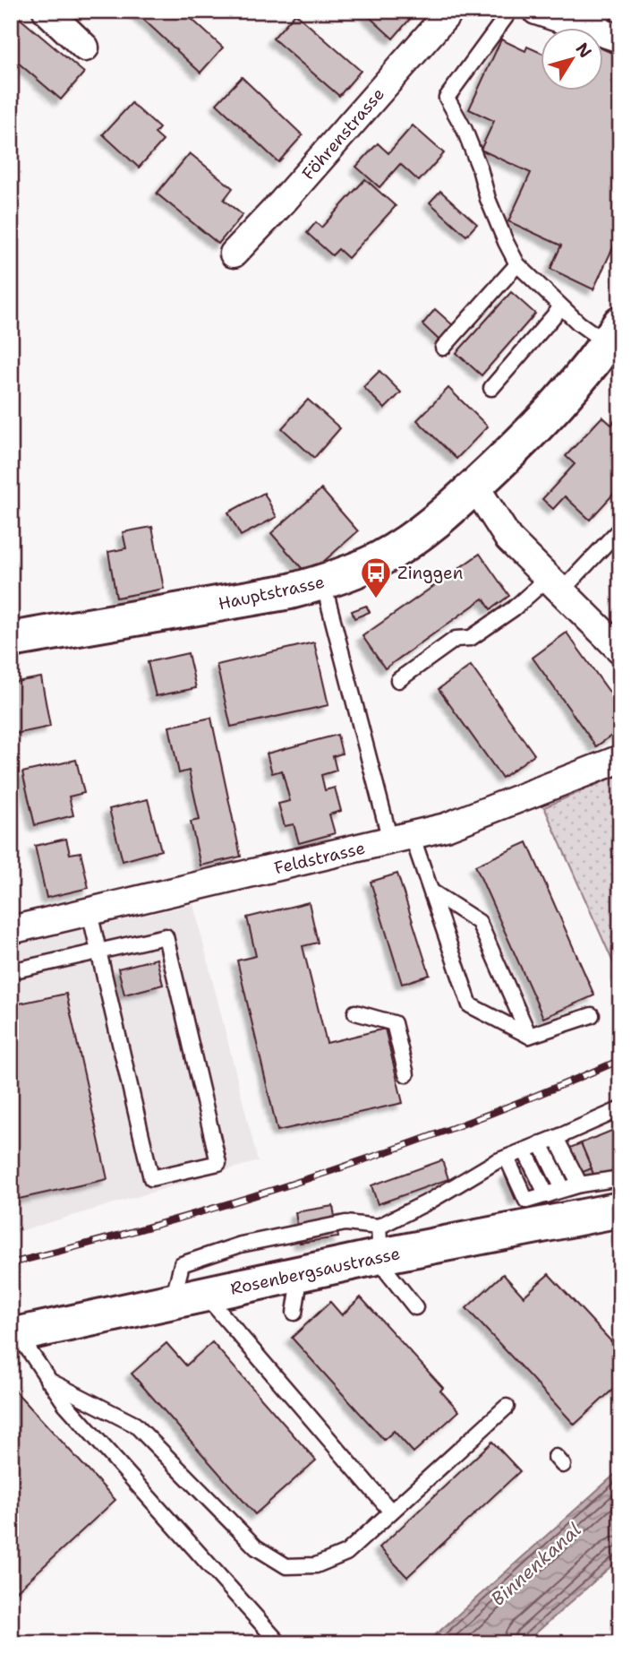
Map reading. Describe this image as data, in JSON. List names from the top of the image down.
{
  "streets": {
    "main road": ["Hauptstrasse", "Rosenbergsaustrasse"],
    "street": ["Föhrenstrasse", "Feldstrasse"]
  },
  "water": ["Binnenkanal"],
  "places": {
    "bus stop": ["Zinggen"]
  },
  "north": "top right"
}
